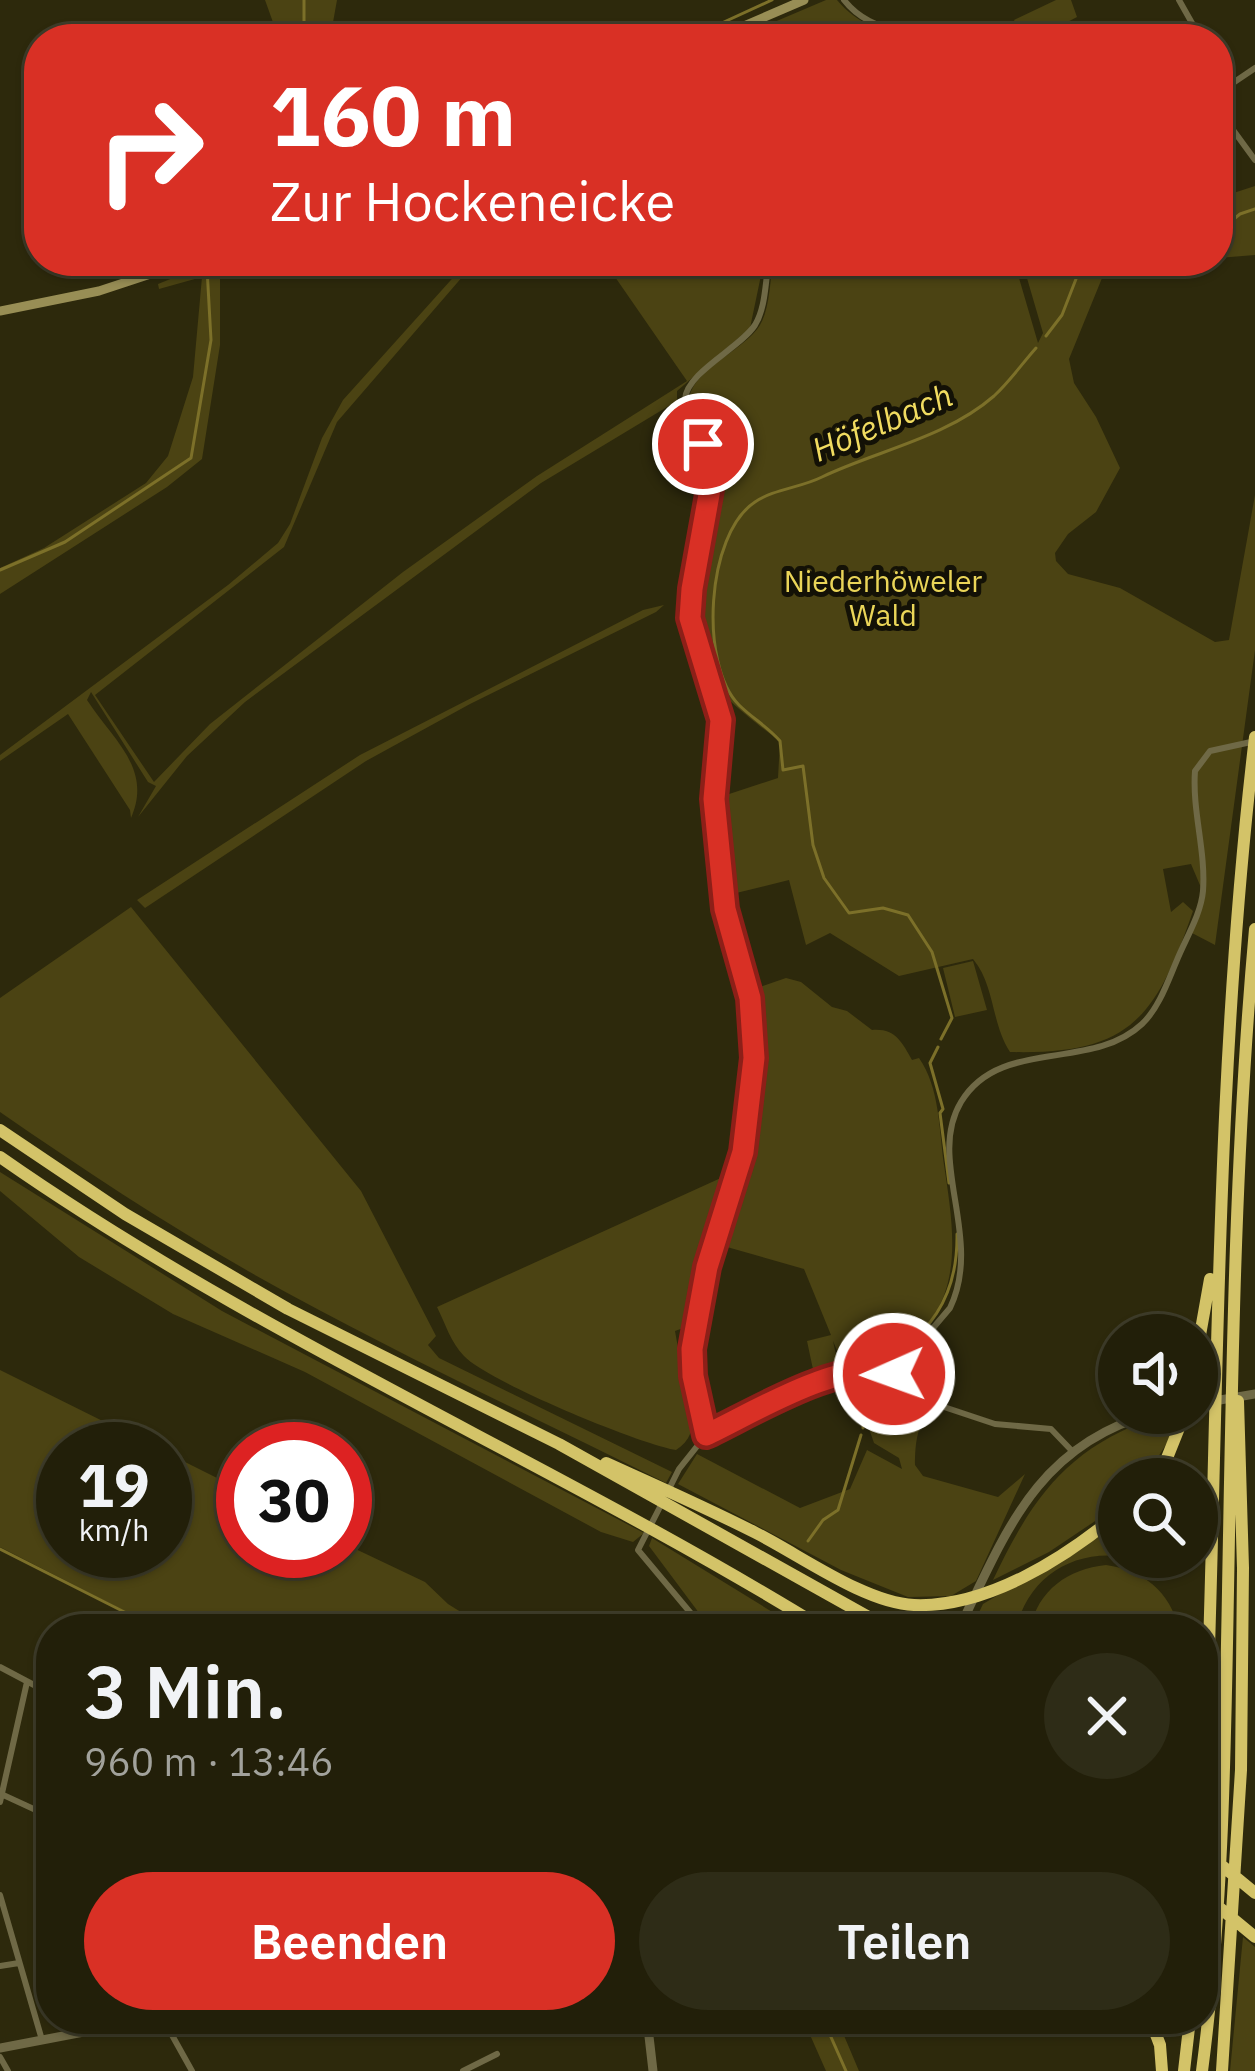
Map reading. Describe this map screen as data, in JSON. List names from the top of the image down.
{
  "water": ["Höfelbach"],
  "parks": ["Niederhöweler Wald"],
  "page": {
    "turn": ["160 m", "Zur Hockeneicke"],
    "speed": "19 km/h",
    "limit": "30",
    "heading": ["3 Min.", "960 m · 13:46"],
    "buttons": ["Beenden", "Teilen"]
  }
}
